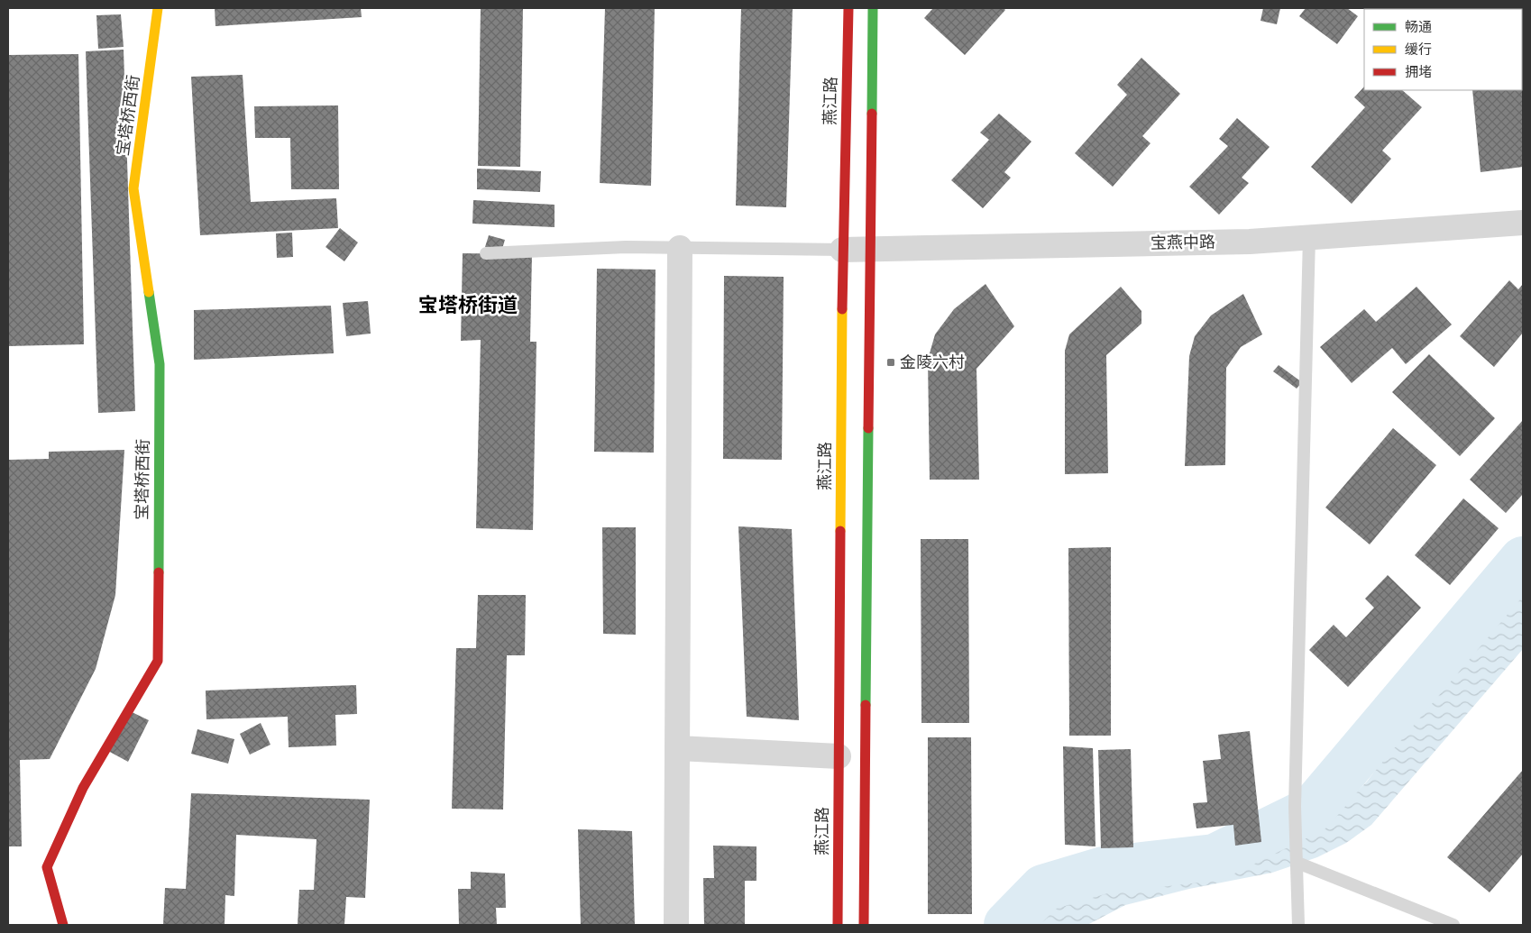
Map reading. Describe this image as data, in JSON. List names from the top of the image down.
{
  "streets": {
    "main road": ["燕江路", "宝塔桥西街"],
    "street": ["宝燕中路"]
  },
  "crossings": [
    ["燕江路", "宝燕中路"]
  ],
  "districts": ["宝塔桥街道"],
  "places": {
    "transit": ["金陵六村"]
  },
  "legend": ["畅通", "缓行", "拥堵"]
}
